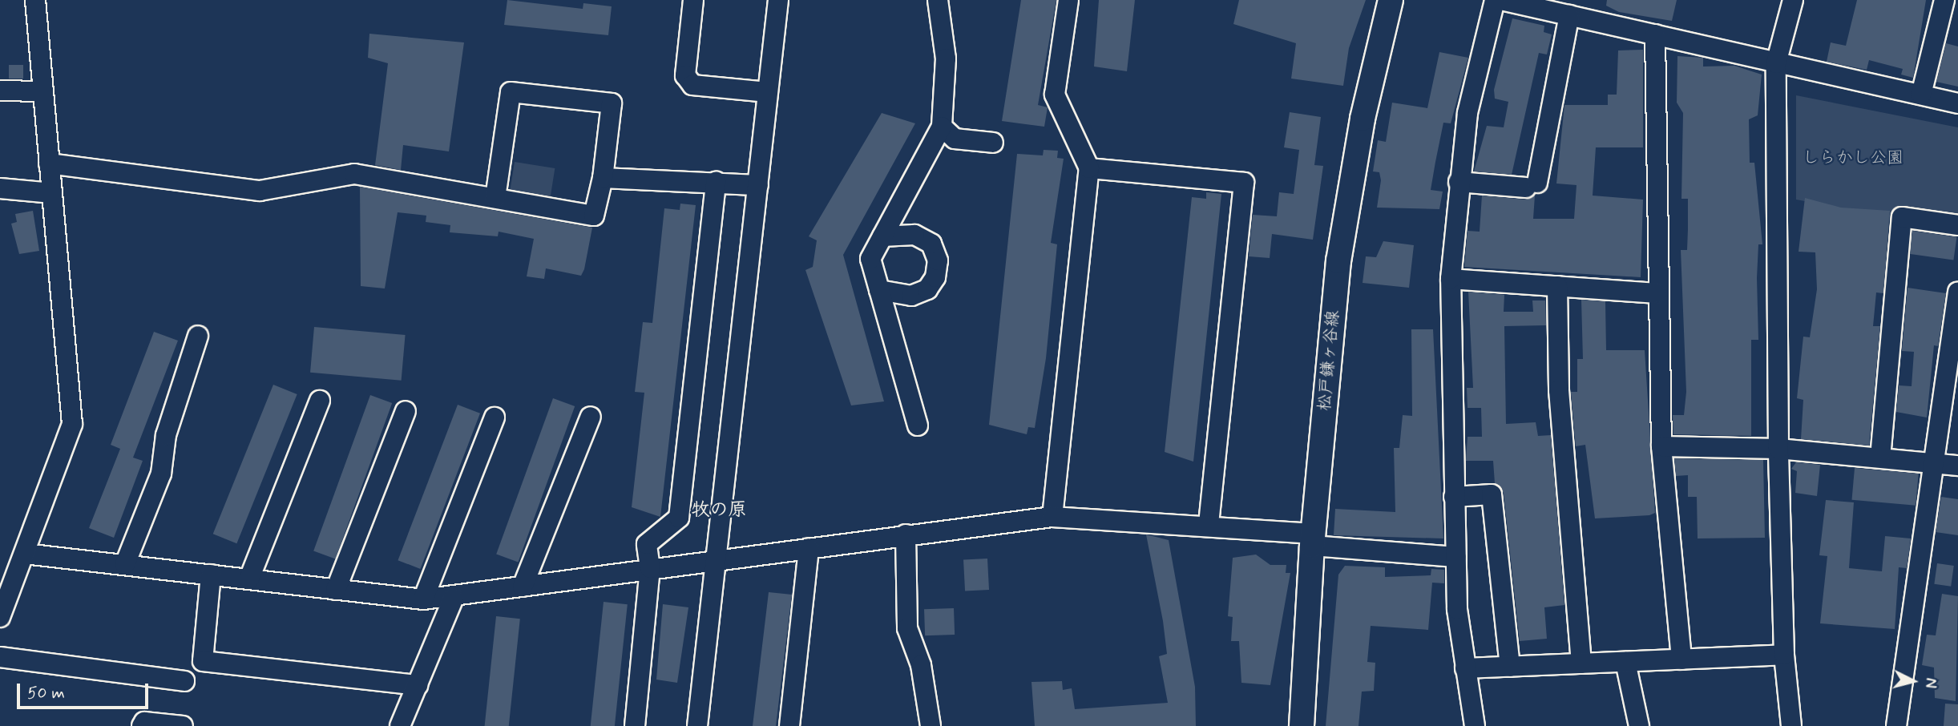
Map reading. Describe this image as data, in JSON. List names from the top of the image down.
{
  "streets": {
    "main road": ["松戸鎌ヶ谷線"]
  },
  "districts": ["牧の原"],
  "parks": ["しらかし公園"],
  "scale_bar": "50 m",
  "north": "right"
}
